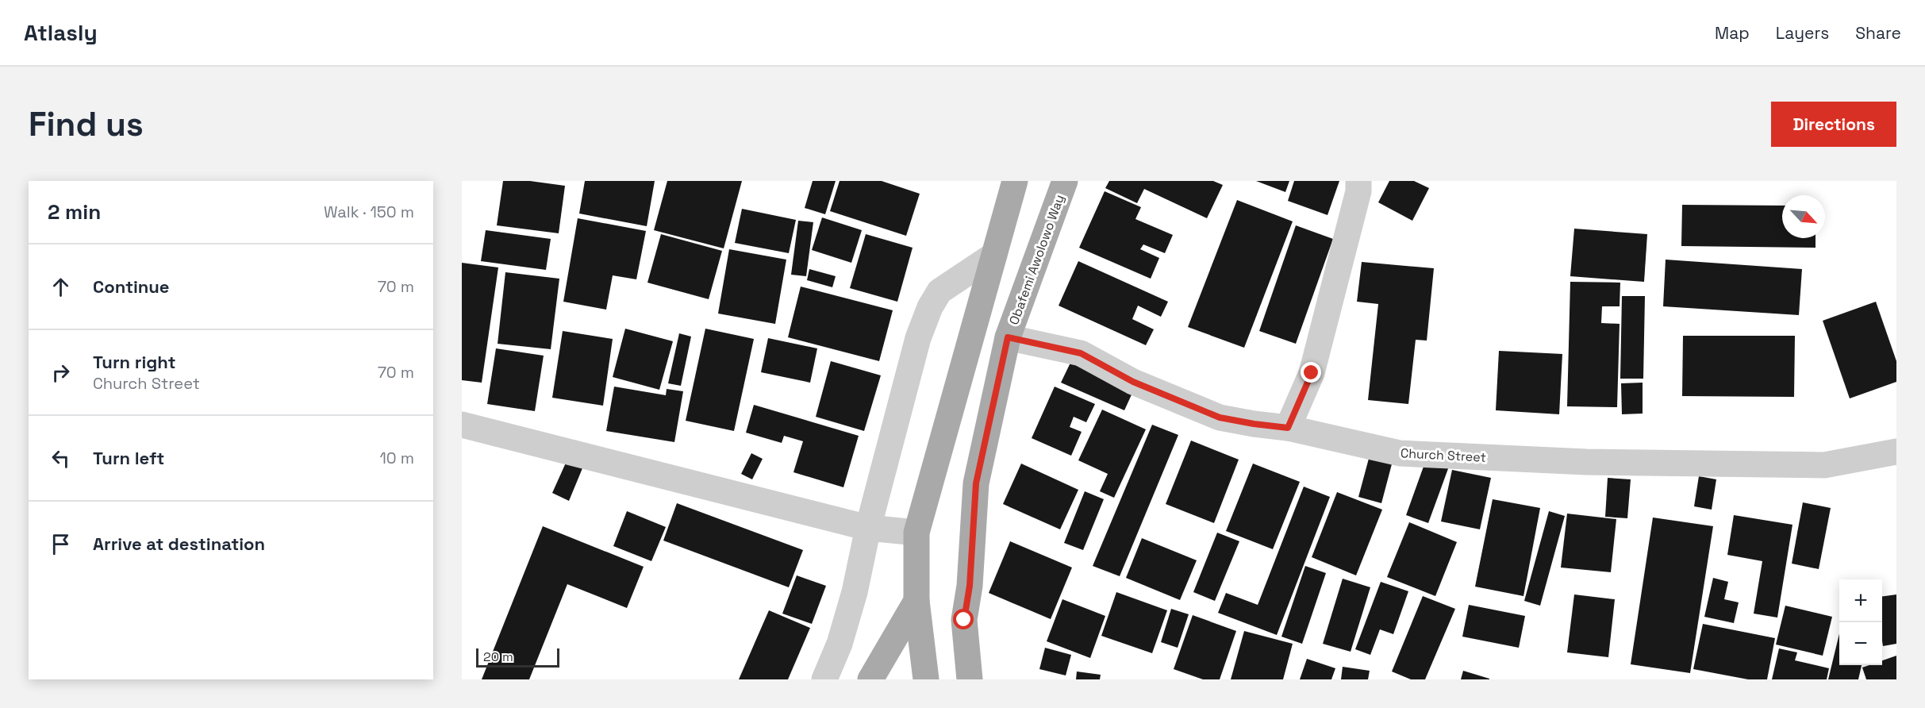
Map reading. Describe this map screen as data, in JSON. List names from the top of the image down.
{
  "streets": {
    "main road": ["Obafemi Awolowo Way"],
    "street": ["Church Street"]
  },
  "crossings": [
    ["Obafemi Awolowo Way", "Church Street"]
  ],
  "scale_bar": "20 m",
  "north": "bottom right",
  "page": {
    "header": "Atlasly",
    "nav": ["Map", "Layers", "Share"],
    "buttons": "Directions",
    "title": "Find us",
    "heading": ["2 min", "Walk · 150 m"],
    "list": [
      ["Continue", "70 m"],
      ["Turn right", "Church Street", "70 m"],
      ["Turn left", "10 m"],
      "Arrive at destination"
    ],
    "map_buttons": ["+", "−"],
    "scale": "20 m"
  }
}
